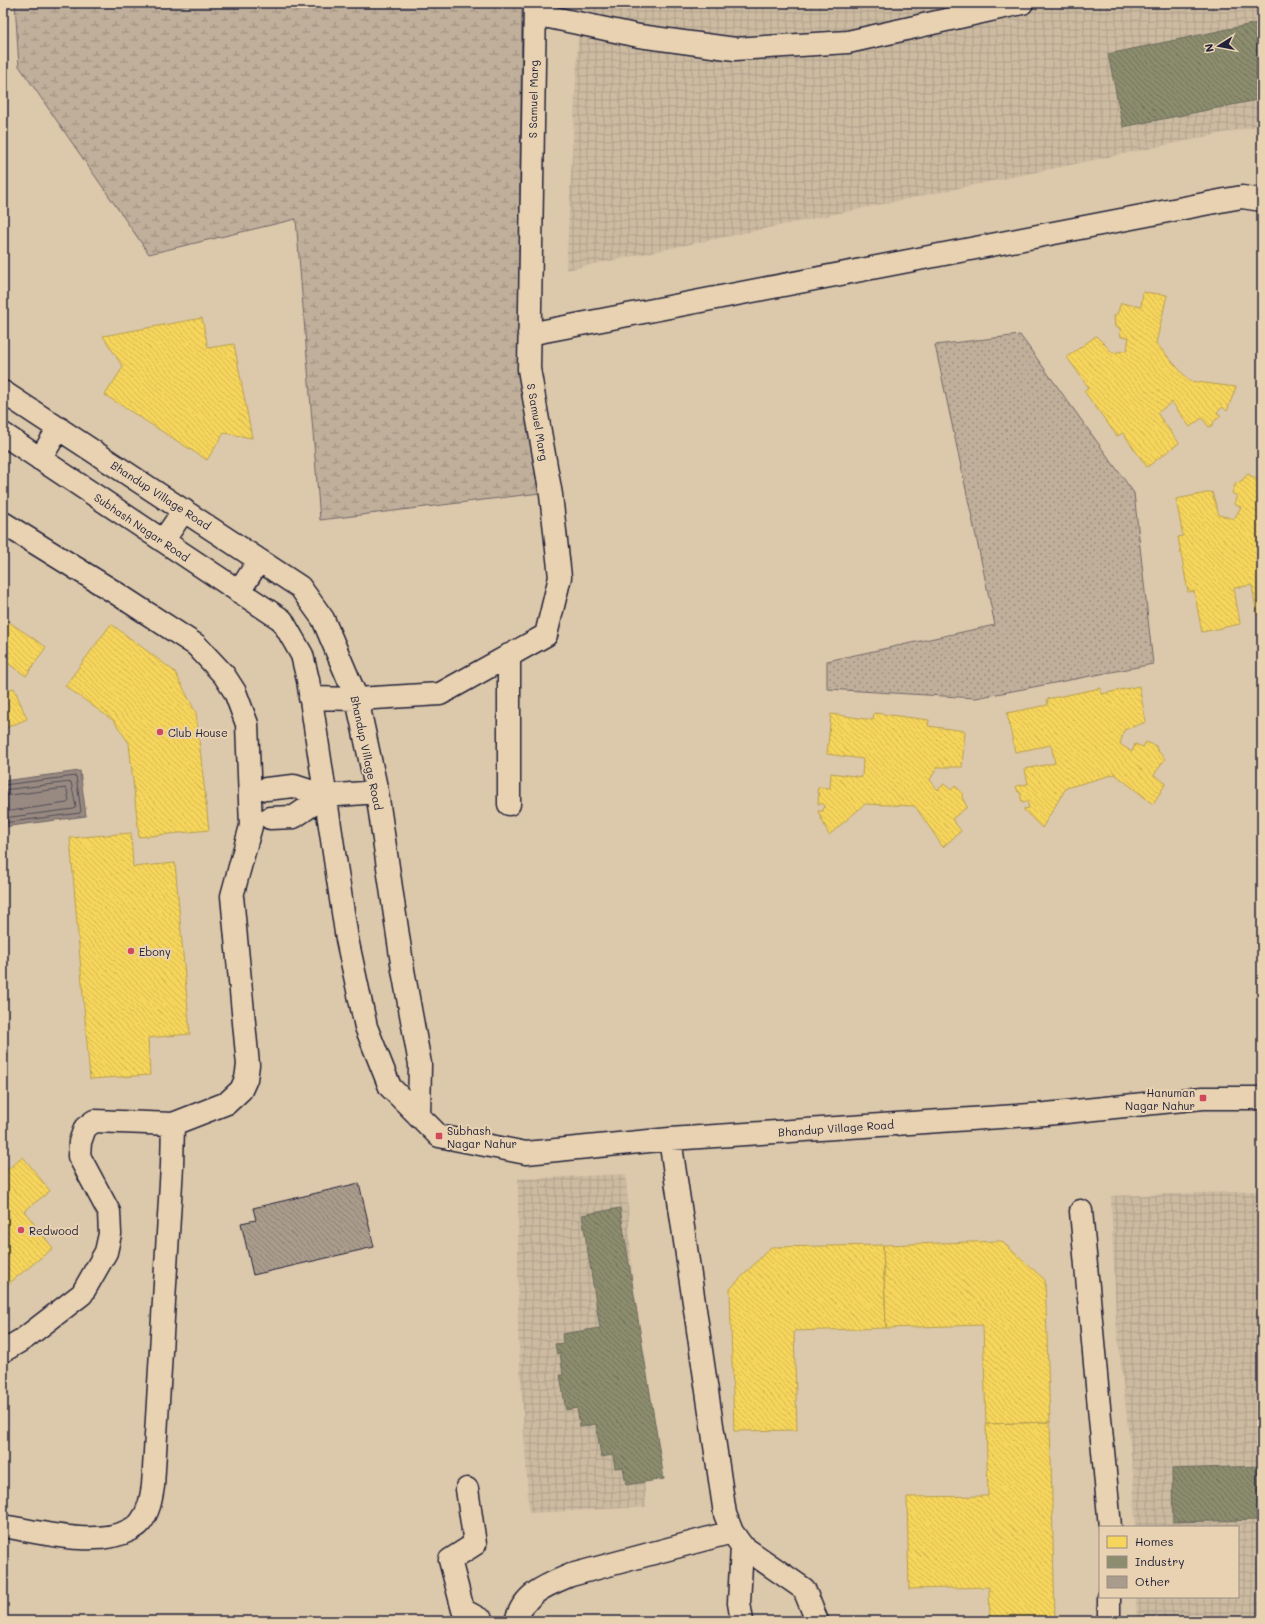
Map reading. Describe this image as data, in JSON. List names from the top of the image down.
{
  "streets": {
    "street": ["S Samuel Marg", "Bhandup Village Road", "Subhash Nagar Road"]
  },
  "crossings": [
    ["S Samuel Marg", "Bhandup Village Road"],
    ["Bhandup Village Road", "Subhash Nagar Road"]
  ],
  "places": {
    "other": ["Club House", "Ebony", "Redwood"],
    "transit": ["Hanuman Nagar Nahur", "Subhash Nagar Nahur"]
  },
  "legend": ["Homes", "Industry", "Other"],
  "north": "left"
}
